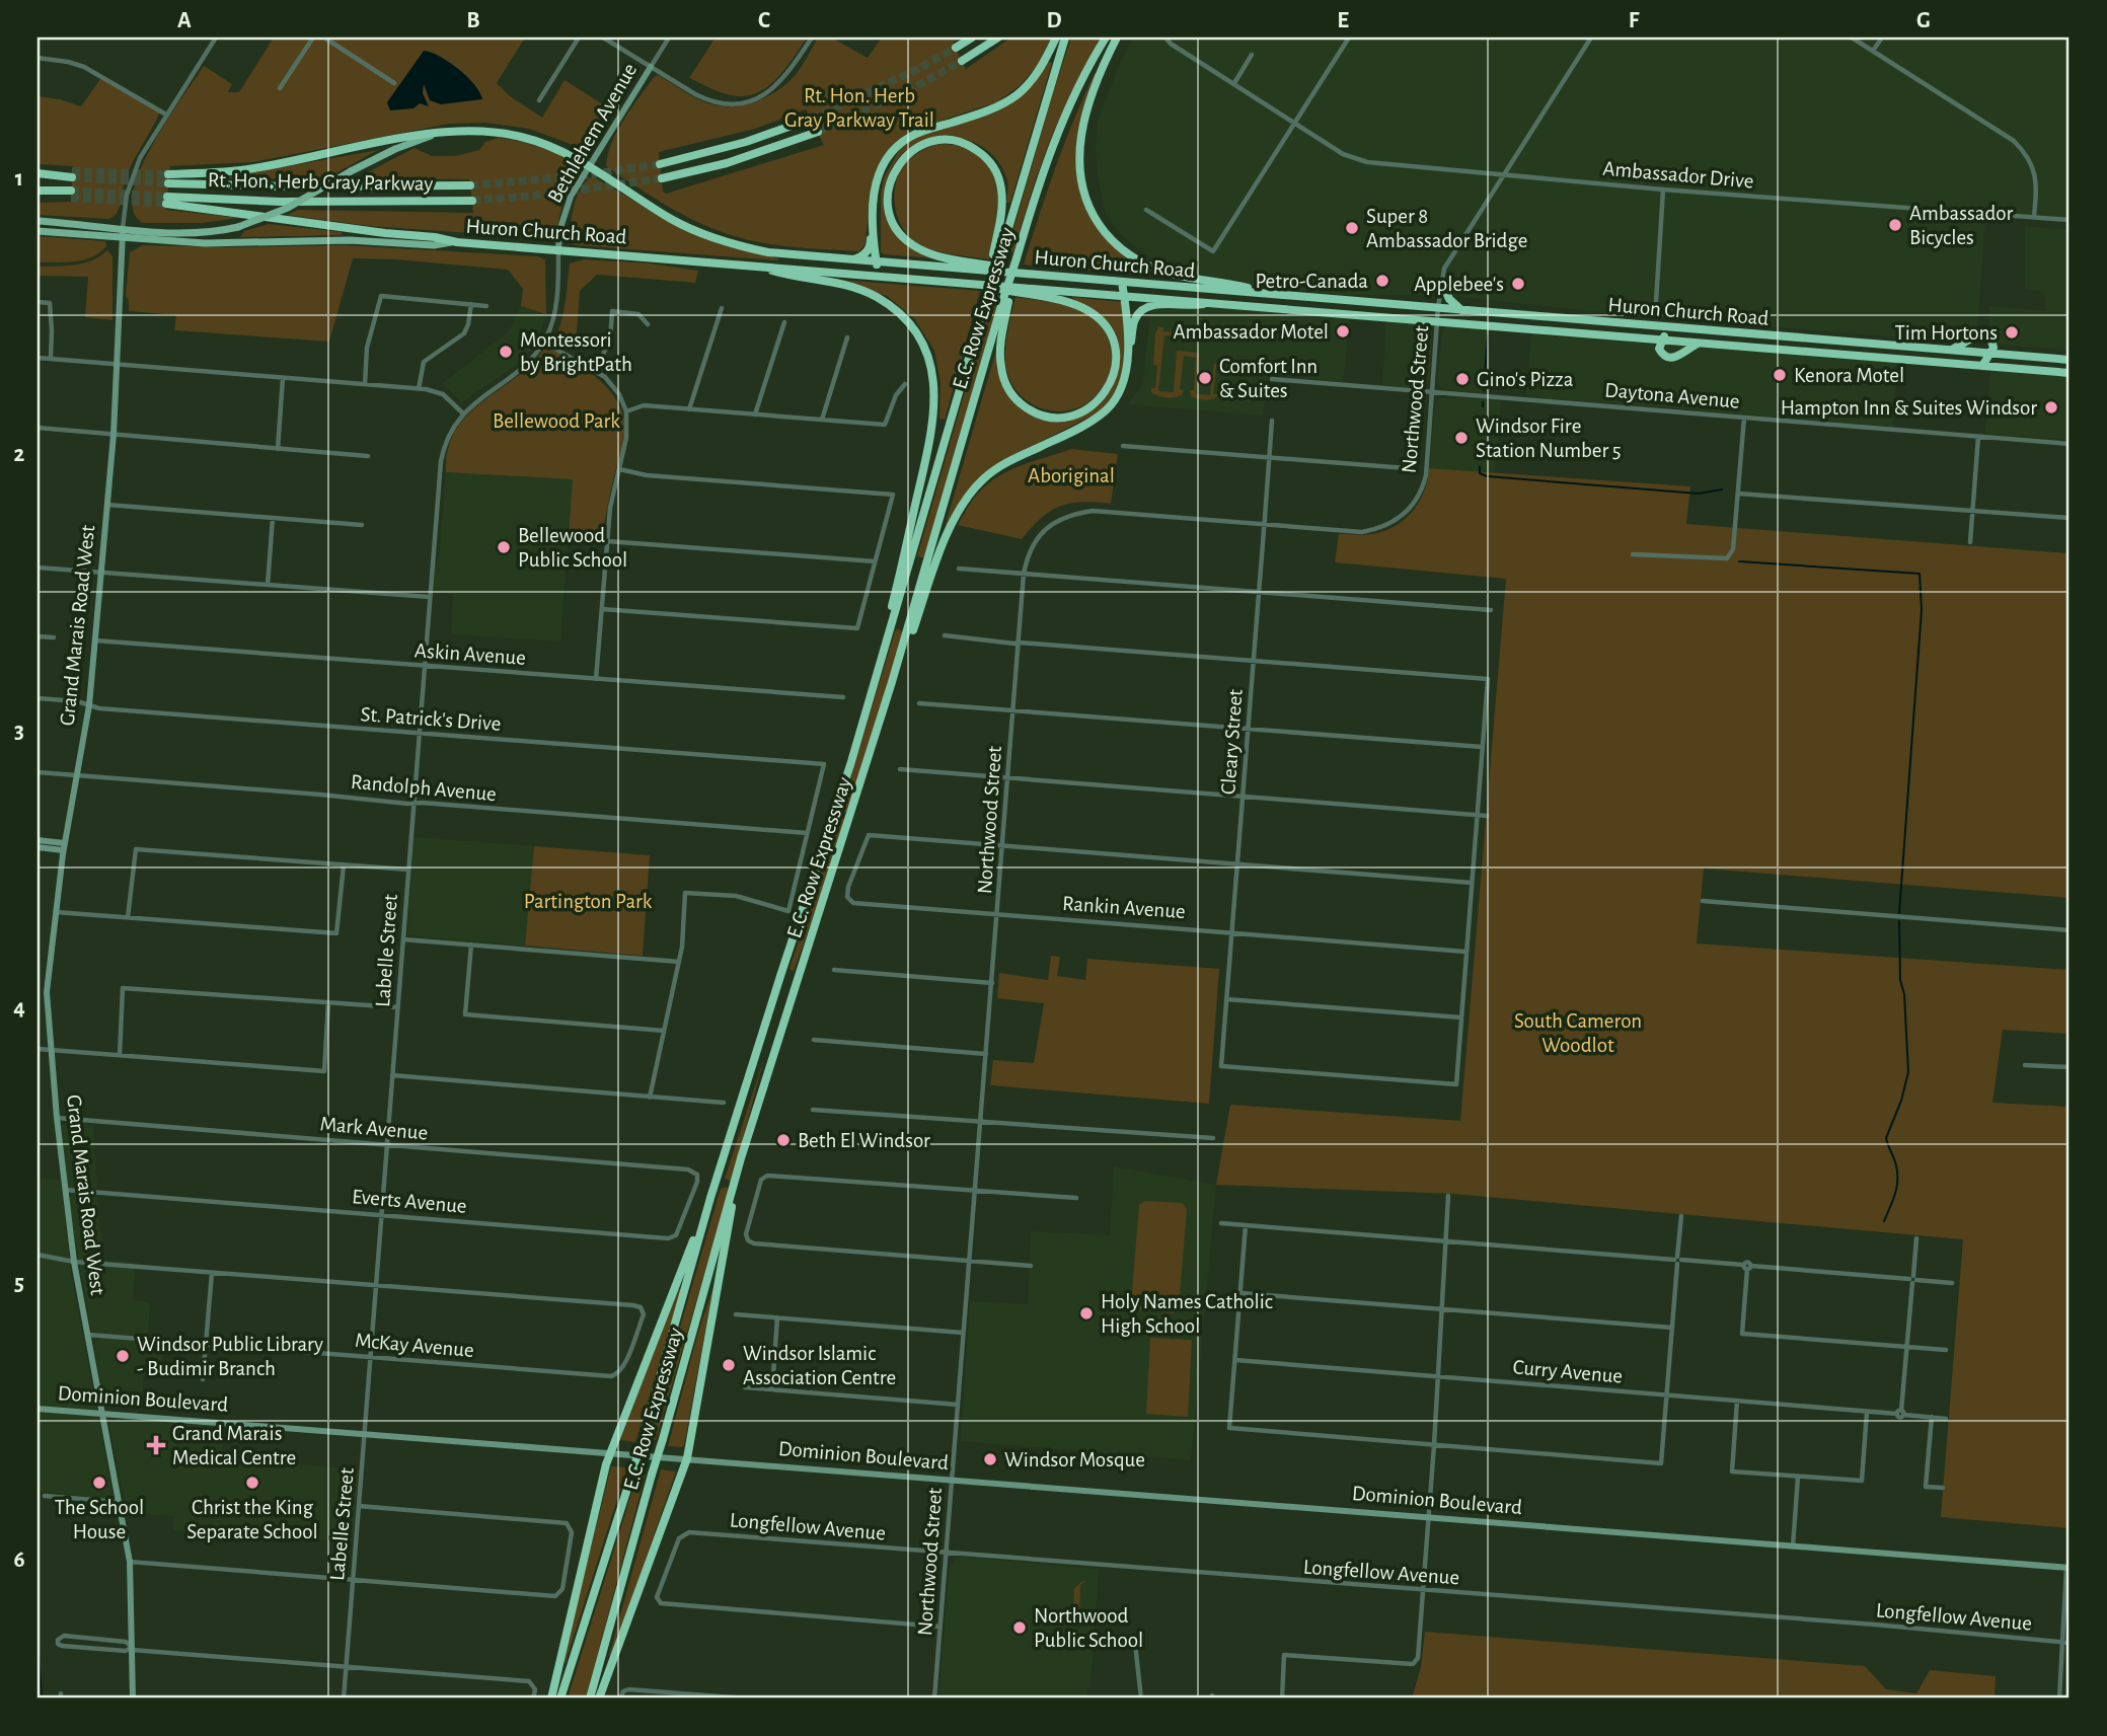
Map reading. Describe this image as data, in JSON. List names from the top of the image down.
{
  "streets": {
    "highway": ["Rt. Hon. Herb Gray Parkway", "Huron Church Road", "E.C. Row Expressway"],
    "street": [
      "Bethlehem Avenue",
      "Ambassador Drive",
      "Daytona Avenue",
      "Northwood Street",
      "Grand Marais Road West",
      "Askin Avenue",
      "St. Patrick's Drive",
      "Cleary Street",
      "Randolph Avenue",
      "Rankin Avenue",
      "Labelle Street",
      "Mark Avenue",
      "Everts Avenue",
      "McKay Avenue",
      "Curry Avenue",
      "Dominion Boulevard",
      "Longfellow Avenue"
    ]
  },
  "crossings": [
    ["Bethlehem Avenue", "Huron Church Road"],
    ["Bethlehem Avenue", "Labelle Street"],
    ["Ambassador Drive", "Northwood Street"],
    ["Rt. Hon. Herb Gray Parkway", "Huron Church Road"],
    ["Huron Church Road", "E.C. Row Expressway"],
    ["Huron Church Road", "Northwood Street"],
    ["Huron Church Road", "Grand Marais Road West"],
    ["Huron Church Road", "Labelle Street"],
    ["Daytona Avenue", "Northwood Street"],
    ["Northwood Street", "Cleary Street"],
    ["Northwood Street", "Rankin Avenue"],
    ["Northwood Street", "Dominion Boulevard"],
    ["Northwood Street", "Longfellow Avenue"],
    ["Grand Marais Road West", "Askin Avenue"],
    ["Grand Marais Road West", "St. Patrick's Drive"],
    ["Grand Marais Road West", "Randolph Avenue"],
    ["Grand Marais Road West", "Mark Avenue"],
    ["Grand Marais Road West", "Everts Avenue"],
    ["Grand Marais Road West", "McKay Avenue"],
    ["Grand Marais Road West", "Dominion Boulevard"],
    ["Askin Avenue", "Labelle Street"],
    ["St. Patrick's Drive", "Randolph Avenue"],
    ["St. Patrick's Drive", "Labelle Street"],
    ["Cleary Street", "Rankin Avenue"],
    ["Randolph Avenue", "Labelle Street"],
    ["Labelle Street", "Mark Avenue"],
    ["Labelle Street", "Everts Avenue"],
    ["Labelle Street", "McKay Avenue"],
    ["Labelle Street", "Dominion Boulevard"],
    ["Mark Avenue", "Everts Avenue"]
  ],
  "parks": [
    "Rt. Hon. Herb Gray Parkway Trail",
    "Bellewood Park",
    "Aboriginal",
    "Partington Park",
    "South Cameron Woodlot"
  ],
  "places": {
    "other": [
      "Ambassador Bicycles",
      "Super 8 Ambassador Bridge",
      "Petro-Canada",
      "Applebee's",
      "Ambassador Motel",
      "Tim Hortons",
      "Montessori by BrightPath",
      "Kenora Motel",
      "Comfort Inn & Suites",
      "Gino's Pizza",
      "Hampton Inn & Suites Windsor",
      "Windsor Fire Station Number 5",
      "Bellewood Public School",
      "Beth El Windsor",
      "Holy Names Catholic High School",
      "Windsor Public Library - Budimir Branch",
      "Windsor Islamic Association Centre",
      "Windsor Mosque",
      "The School House",
      "Christ the King Separate School",
      "Northwood Public School"
    ],
    "health": ["Grand Marais Medical Centre"]
  },
  "grid": {
    "columns": [
      "A",
      "B",
      "C",
      "D",
      "E",
      "F",
      "G"
    ],
    "rows": [
      "1",
      "2",
      "3",
      "4",
      "5",
      "6"
    ]
  }
}
